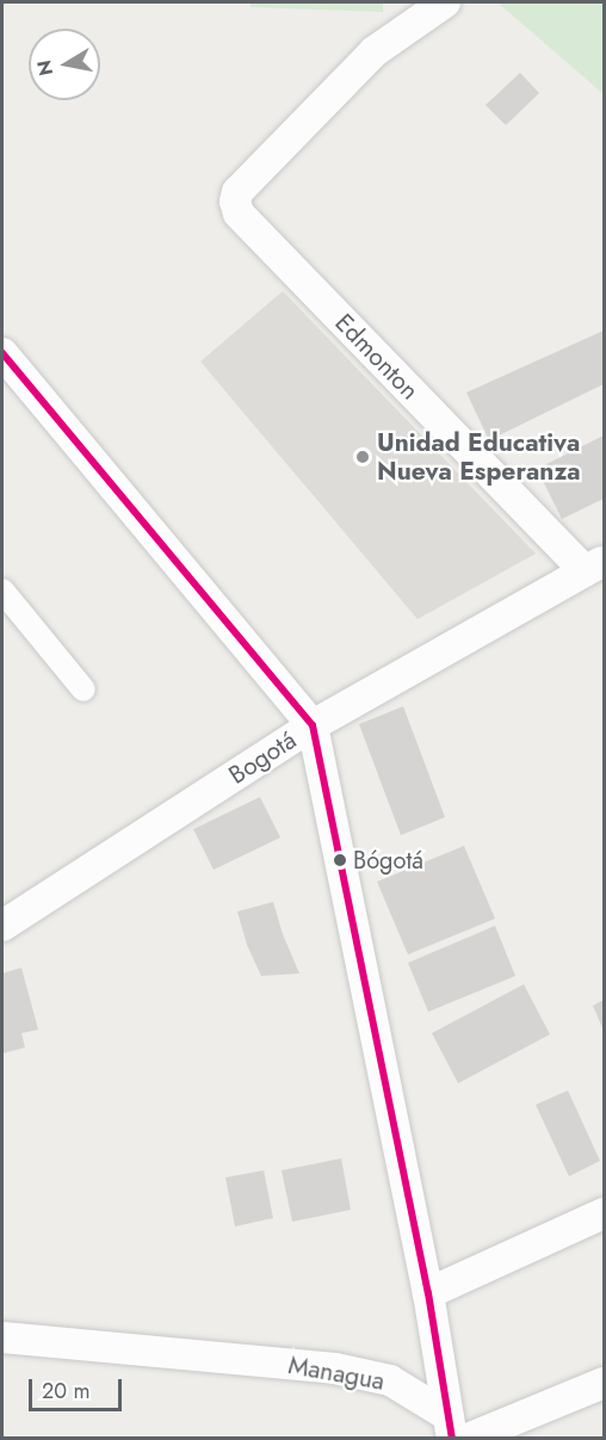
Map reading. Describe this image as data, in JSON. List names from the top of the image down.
{
  "streets": {
    "street": ["Edmonton", "Bogotá", "Managua"]
  },
  "crossings": [
    ["Edmonton", "Bogotá"]
  ],
  "places": ["Unidad Educativa Nueva Esperanza", "Bógotá"],
  "scale_bar": "20 m",
  "north": "left"
}
